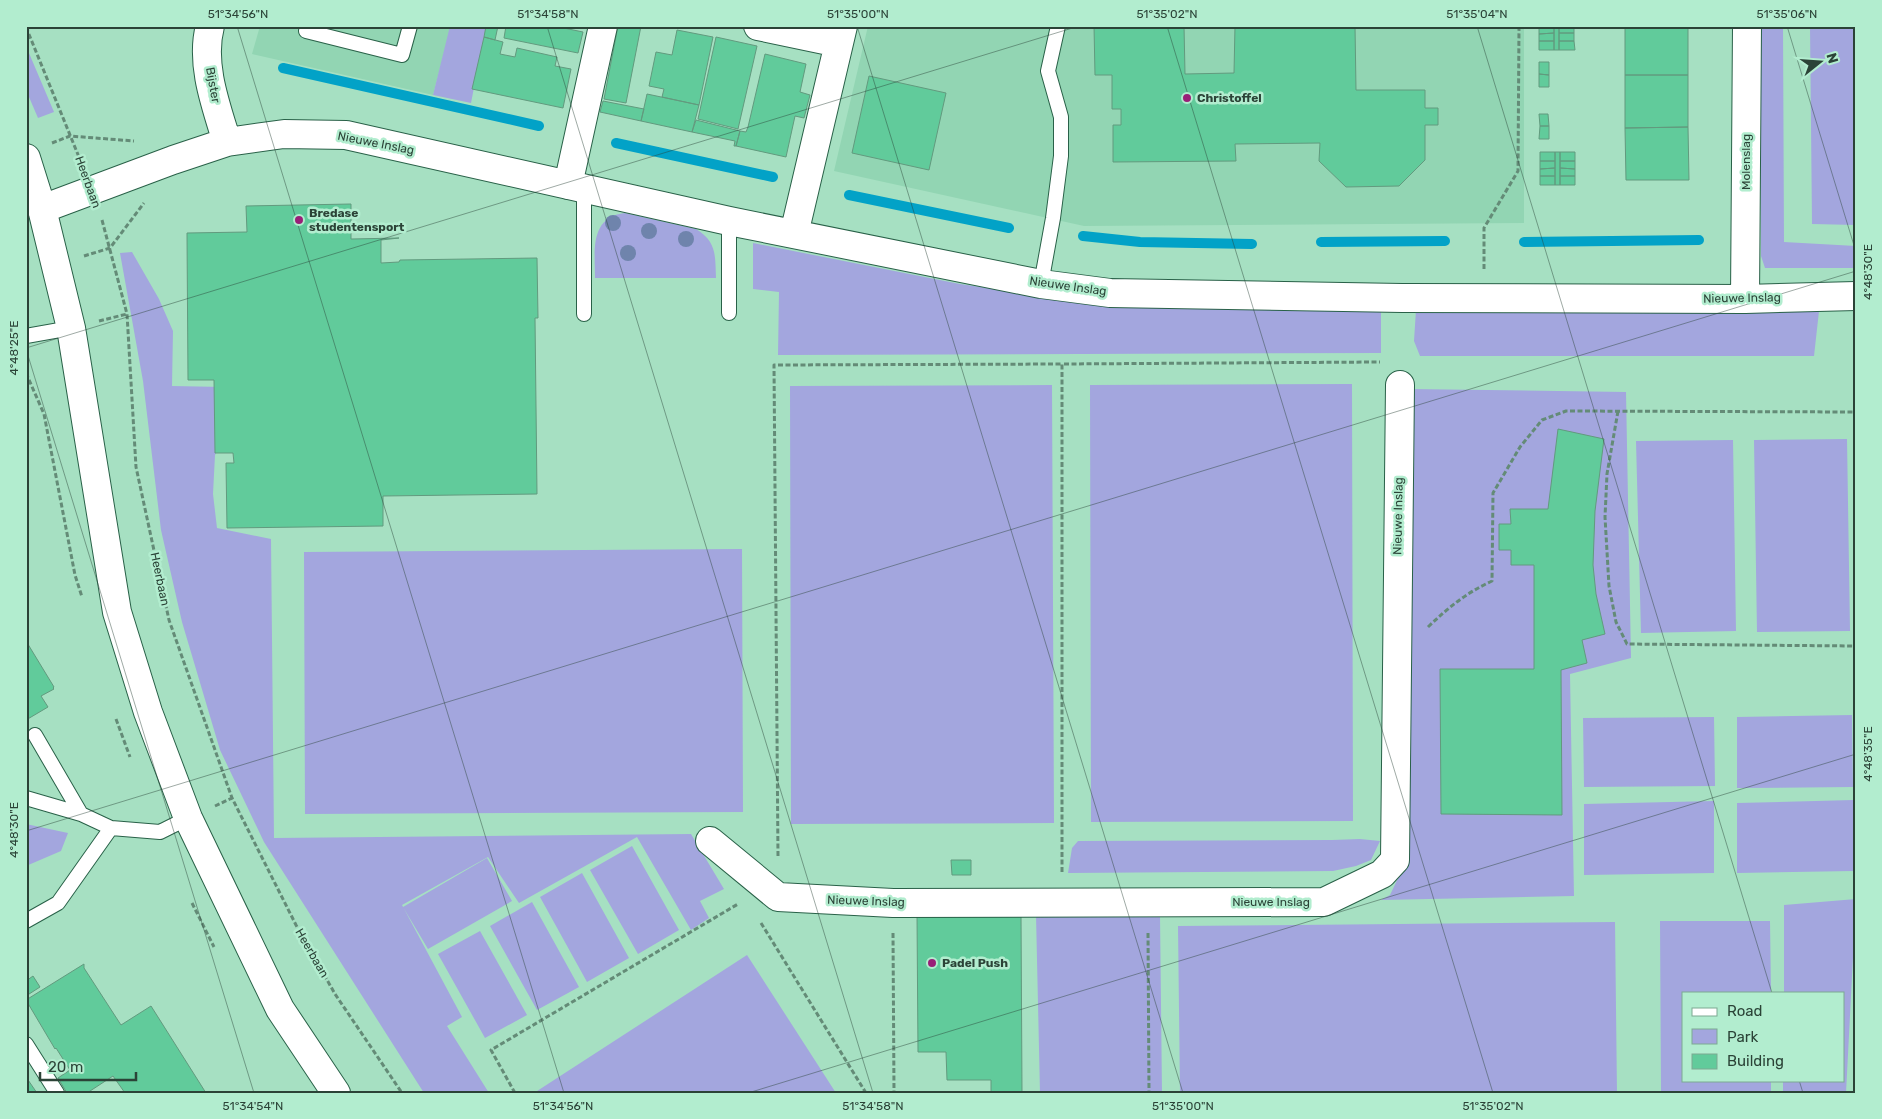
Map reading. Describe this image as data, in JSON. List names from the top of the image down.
{
  "streets": {
    "street": ["Bijster", "Nieuwe Inslag", "Molenslag"],
    "path": ["Heerbaan"]
  },
  "crossings": [
    ["Bijster", "Nieuwe Inslag"],
    ["Nieuwe Inslag", "Molenslag"],
    ["Nieuwe Inslag", "Heerbaan"]
  ],
  "places": ["Christoffel", "Bredase studentensport", "Padel Push"],
  "legend": ["Road", "Park", "Building"],
  "scale_bar": "20 m",
  "north": "right",
  "coordinates": [
    "51°34'56\"N",
    "51°34'58\"N",
    "51°35'00\"N",
    "51°35'02\"N",
    "51°35'04\"N",
    "51°35'06\"N",
    "4°48'30\"E",
    "4°48'25\"E",
    "4°48'35\"E",
    "51°34'54\"N"
  ]
}
